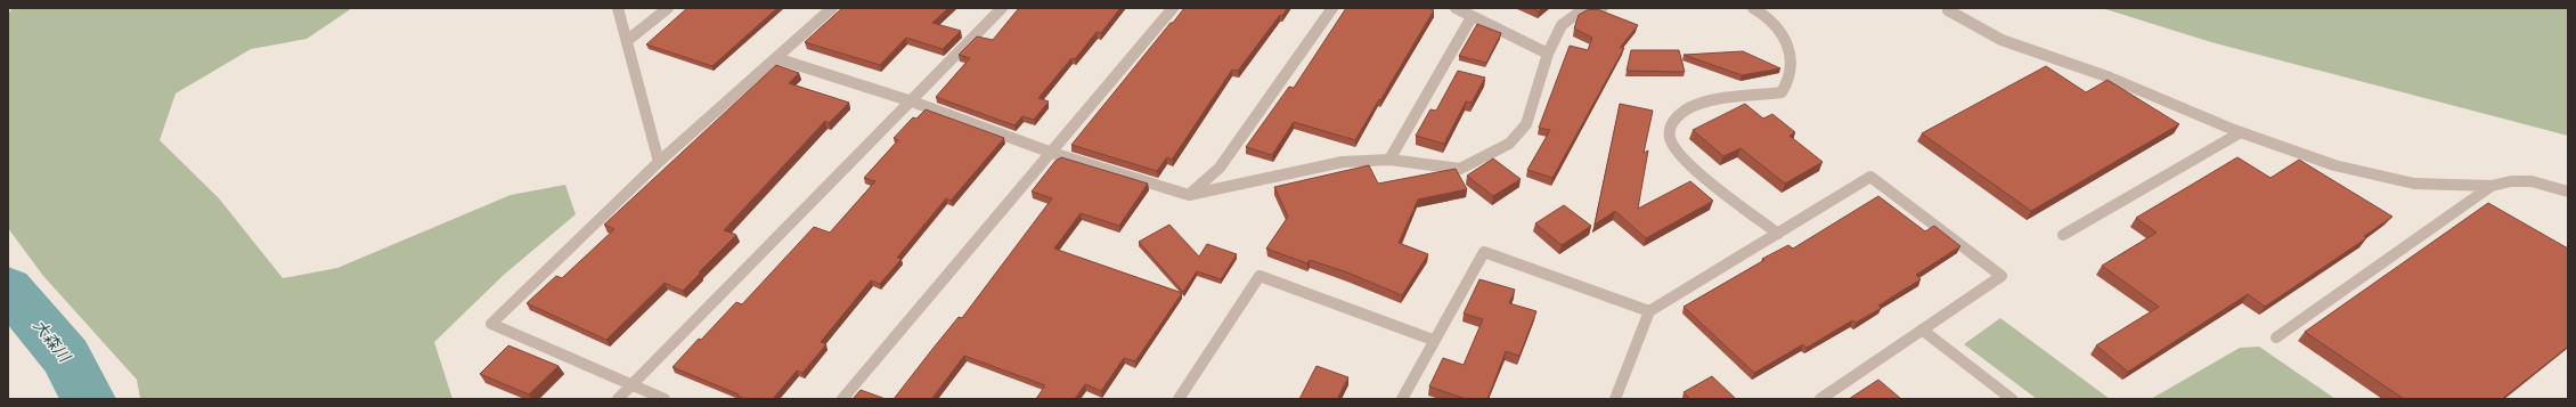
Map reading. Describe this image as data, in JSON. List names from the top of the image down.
{
  "water": ["大森川"]
}
